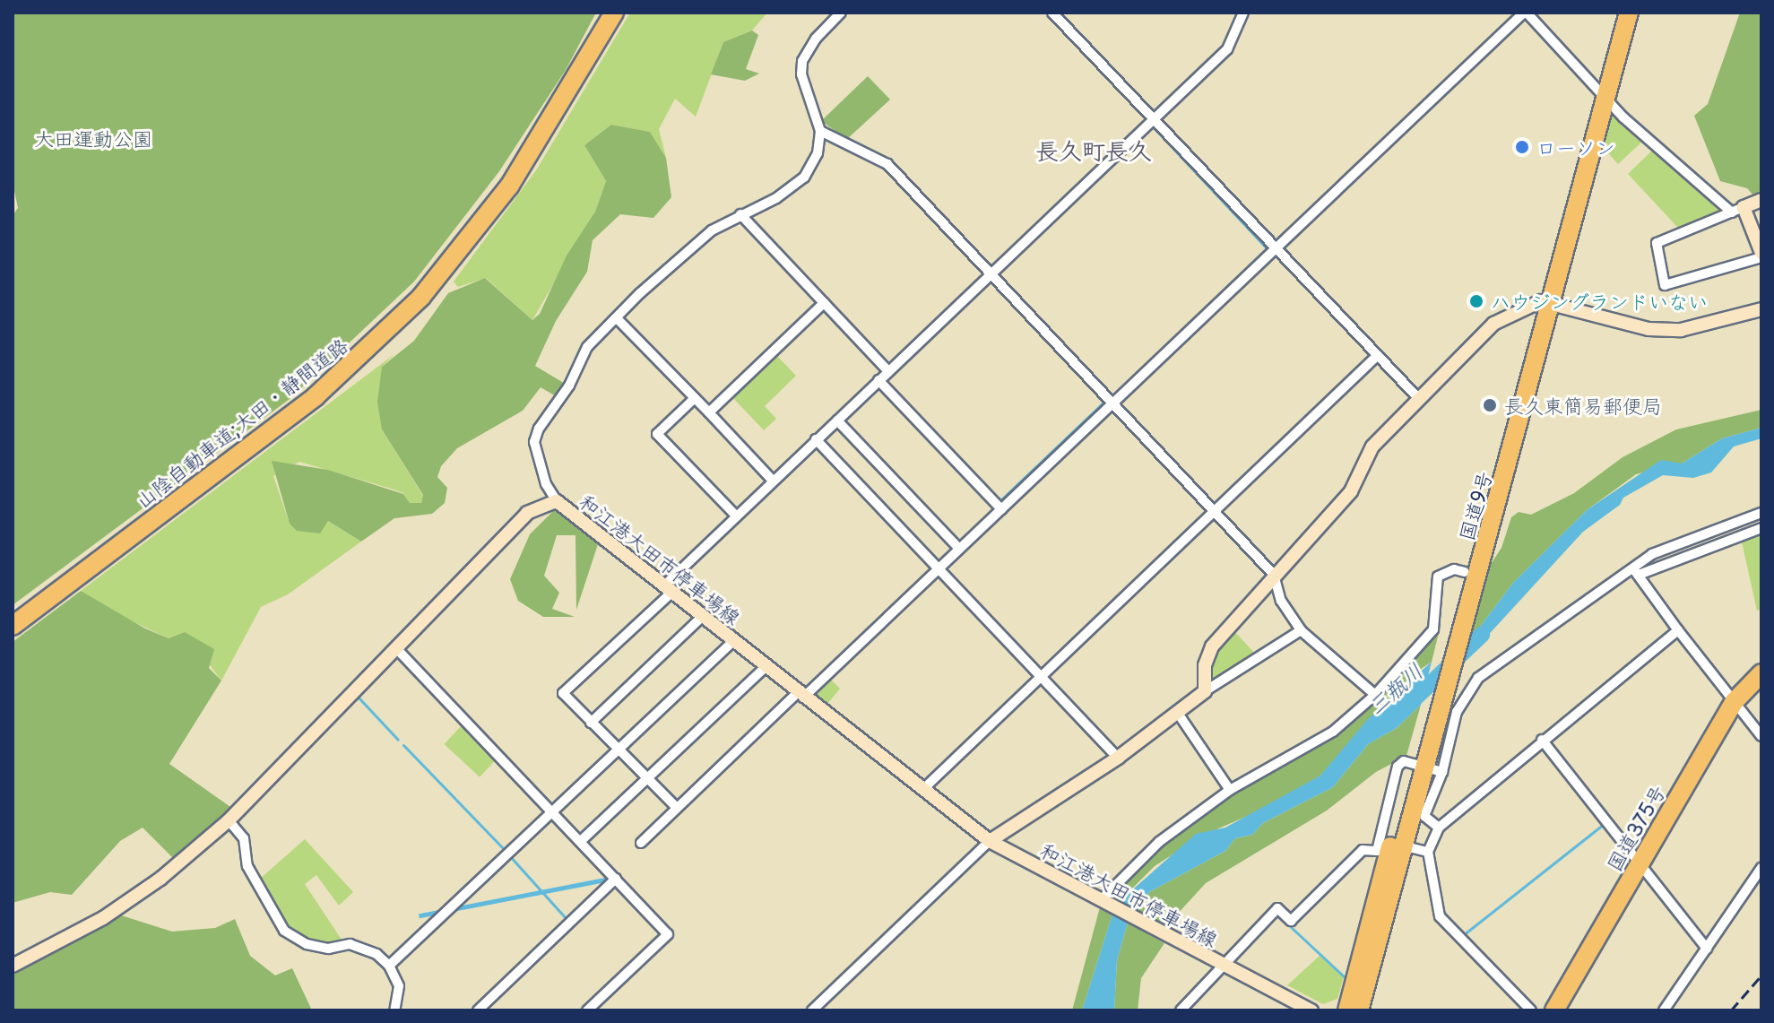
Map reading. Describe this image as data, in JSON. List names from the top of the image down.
{
  "streets": {
    "highway": ["山陰自動車道;大田・静間道路", "国道9号", "国道375号"],
    "main road": ["和江港大田市停車場線"]
  },
  "districts": ["長久町長久"],
  "water": ["三瓶川"],
  "parks": ["大田運動公園"],
  "places": ["ローソン", "ハウジングランドいない", "長久東簡易郵便局"]
}
